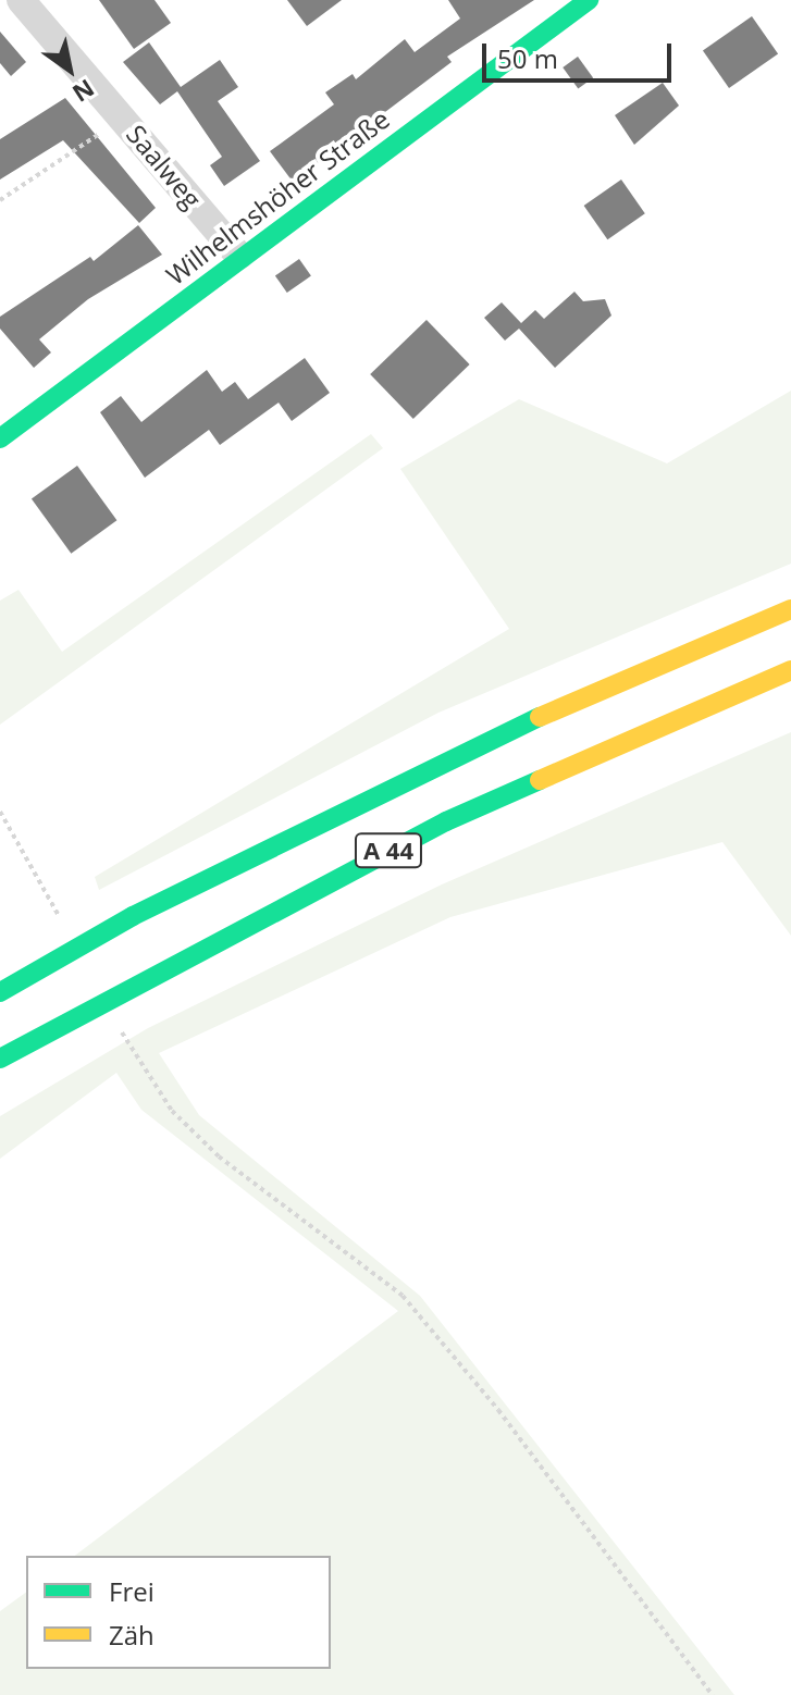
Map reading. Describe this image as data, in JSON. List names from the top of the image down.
{
  "streets": {
    "main road": ["Wilhelmshöher Straße", "A 44"],
    "street": ["Saalweg"]
  },
  "crossings": [
    ["Saalweg", "Wilhelmshöher Straße"]
  ],
  "legend": ["Frei", "Zäh"],
  "scale_bar": "50 m",
  "north": "bottom right"
}
